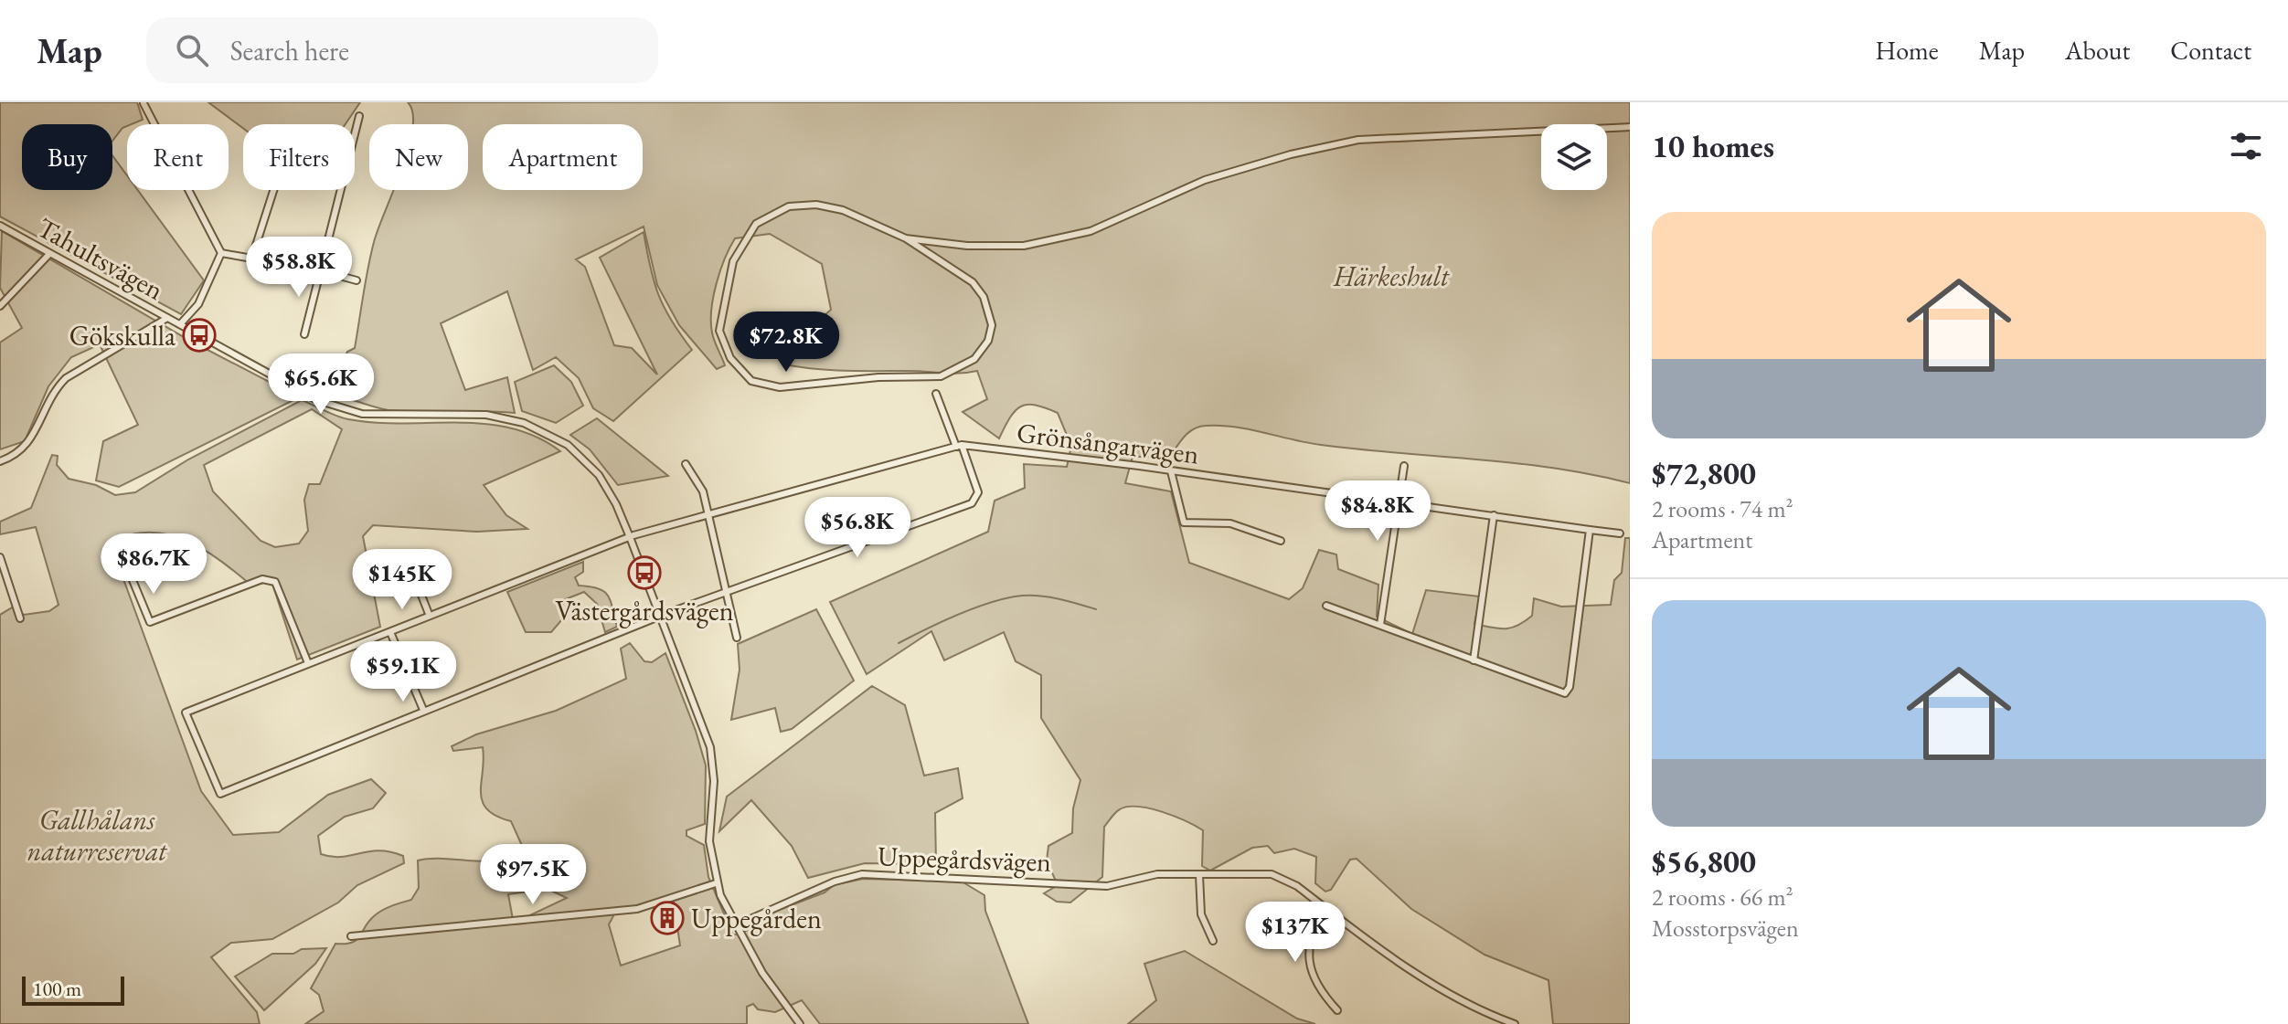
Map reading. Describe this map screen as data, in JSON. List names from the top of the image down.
{
  "streets": {
    "street": ["Tahultsvägen", "Grönsångarvägen", "Uppegårdsvägen"]
  },
  "crossings": [
    ["Tahultsvägen", "Grönsångarvägen"],
    ["Tahultsvägen", "Uppegårdsvägen"]
  ],
  "parks": ["Härkeshult", "Gallhålans naturreservat"],
  "places": {
    "bus stop": ["Gökskulla", "Västergårdsvägen"],
    "building": ["Uppegården"]
  },
  "scale_bar": "100 m",
  "page": {
    "header": "Map",
    "search": "Search here",
    "nav": [
      "Home",
      "Map",
      "About",
      "Contact"
    ],
    "heading": "10 homes",
    "chip": [
      "Buy",
      "Rent",
      "Filters",
      "New",
      "Apartment"
    ],
    "list": [
      {
        "name": "$72,800",
        "note": "2 rooms · 74 m² · Apartment"
      },
      {
        "name": "$56,800",
        "note": "2 rooms · 66 m² · Mosstorpsvägen"
      }
    ],
    "price": [
      "$58.8K",
      "$72.8K",
      "$65.6K",
      "$84.8K",
      "$56.8K",
      "$86.7K",
      "$145K",
      "$59.1K",
      "$97.5K",
      "$137K"
    ],
    "scale": "100 m"
  }
}
